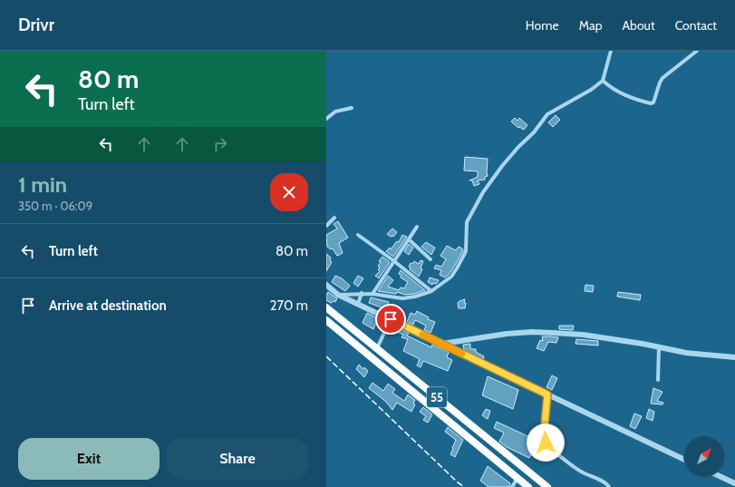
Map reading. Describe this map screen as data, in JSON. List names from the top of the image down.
{
  "streets": {
    "highway": ["55"]
  },
  "north": "top right",
  "page": {
    "header": "Drivr",
    "nav": [
      "Home",
      "Map",
      "About",
      "Contact"
    ],
    "turn": ["80 m", "Turn left"],
    "heading": ["1 min", "350 m · 06:09"],
    "list": [
      {
        "name": "Turn left",
        "value": "80 m"
      },
      {
        "name": "Arrive at destination",
        "value": "270 m"
      }
    ],
    "buttons": ["Exit", "Share"]
  }
}
